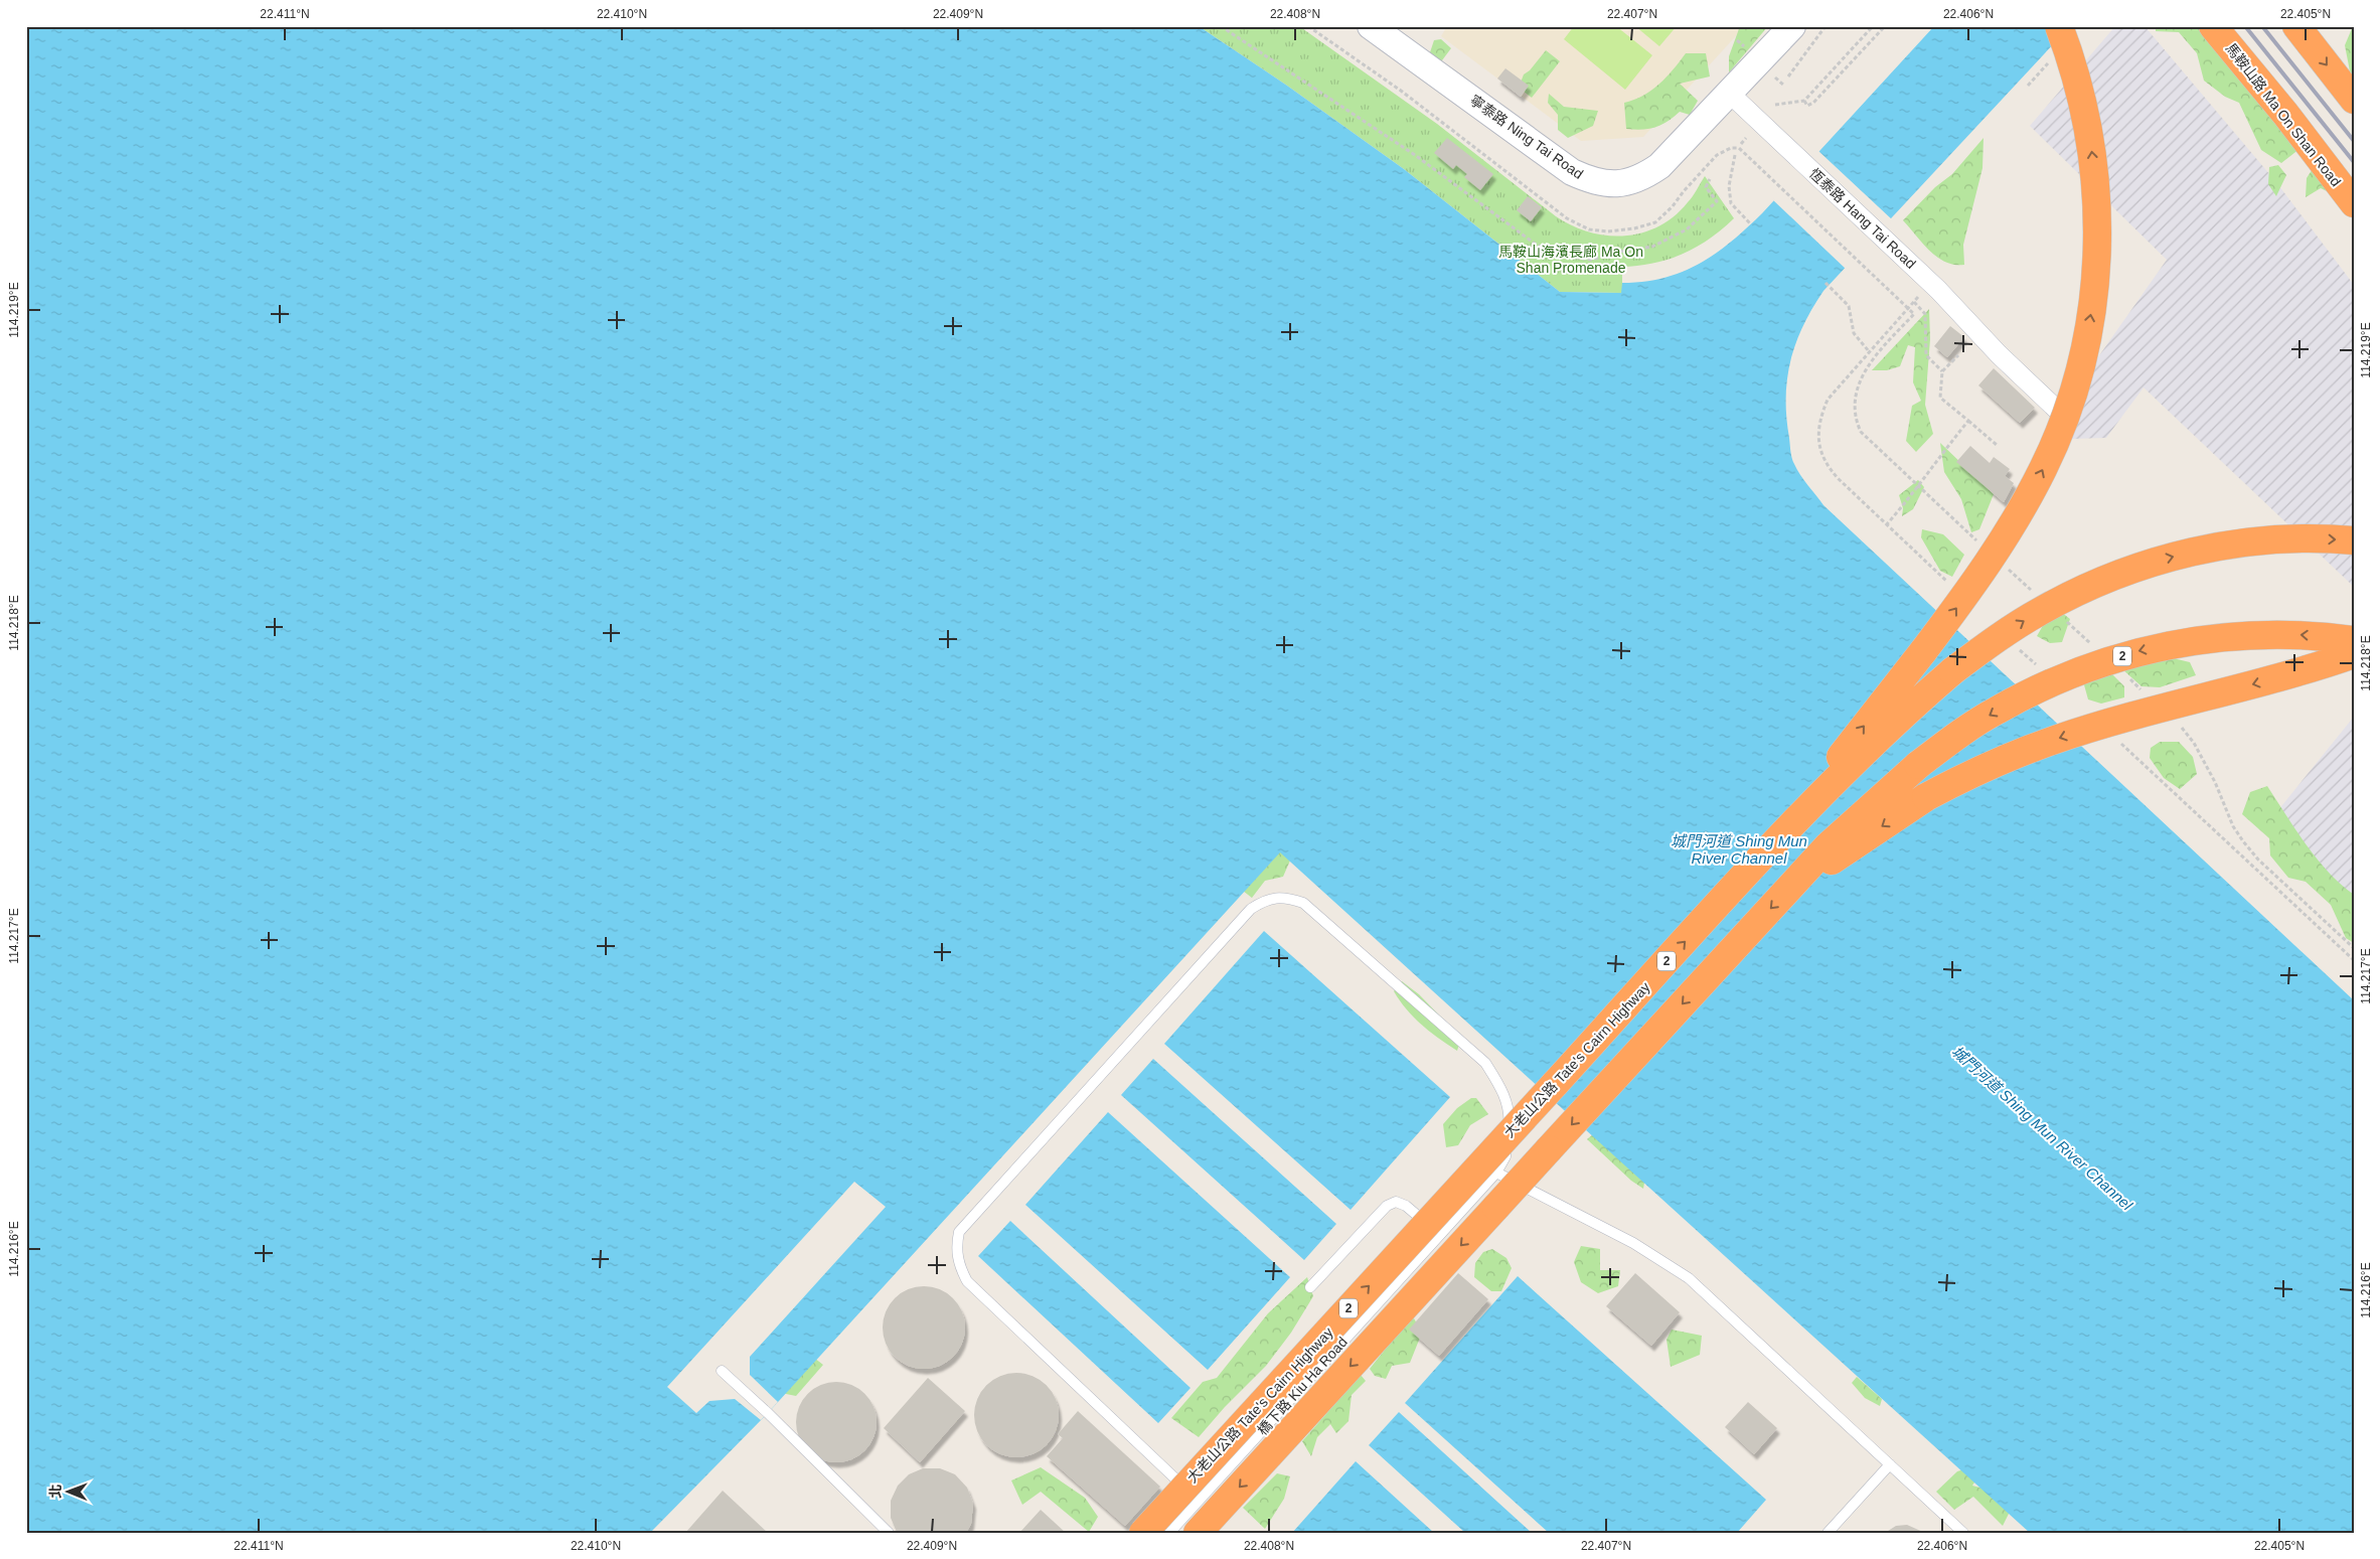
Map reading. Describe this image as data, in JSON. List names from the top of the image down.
{
  "streets": {
    "highway": ["馬鞍山路 Ma On Shan Road", "2", "大老山公路 Tate's Cairn Highway"],
    "street": ["寧泰路 Ning Tai Road", "恆泰路 Hang Tai Road"],
    "lane": ["橋下路 Kiu Ha Road"]
  },
  "crossings": [
    ["寧泰路 Ning Tai Road", "恆泰路 Hang Tai Road"]
  ],
  "water": ["城門河道 Shing Mun River Channel"],
  "parks": ["馬鞍山海濱長廊 Ma On Shan Promenade"],
  "north": "left",
  "coordinates": [
    "22.411°N",
    "22.410°N",
    "22.409°N",
    "22.408°N",
    "22.407°N",
    "22.406°N",
    "22.405°N",
    "114.219°E",
    "114.218°E",
    "114.217°E",
    "114.216°E"
  ]
}
